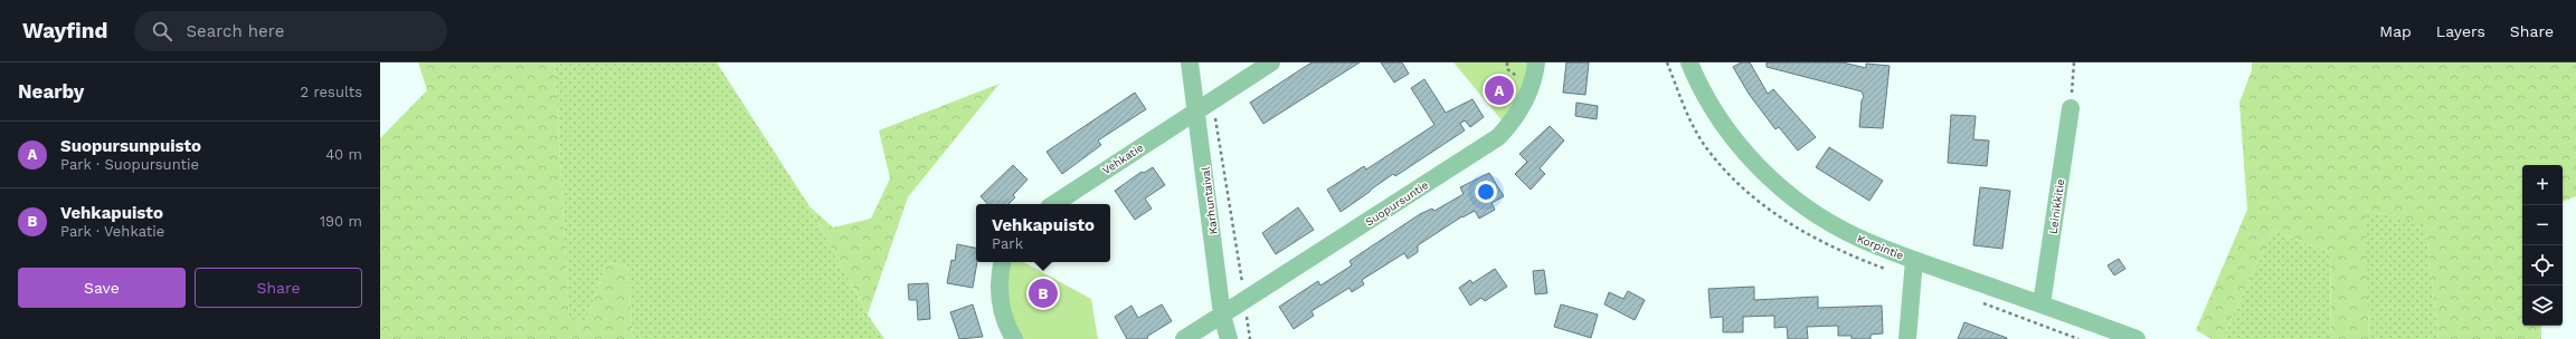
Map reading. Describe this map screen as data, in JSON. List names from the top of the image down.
{
  "streets": {
    "street": [
      "Vehkatie",
      "Karhuntaival",
      "Suopursuntie",
      "Leinikkitie",
      "Korpintie"
    ]
  },
  "crossings": [
    ["Vehkatie", "Karhuntaival"],
    ["Karhuntaival", "Suopursuntie"],
    ["Leinikkitie", "Korpintie"]
  ],
  "page": {
    "header": "Wayfind",
    "search": "Search here",
    "nav": ["Map", "Layers", "Share"],
    "heading": ["Nearby", "2 results"],
    "pins": ["A", "B"],
    "list": [
      {
        "mark": "A",
        "name": "Suopursunpuisto",
        "note": "Park · Suopursuntie",
        "value": "40 m"
      },
      {
        "mark": "B",
        "name": "Vehkapuisto",
        "note": "Park · Vehkatie",
        "value": "190 m"
      }
    ],
    "map_buttons": ["+", "−"],
    "popup": ["Vehkapuisto", "Park"],
    "buttons": ["Save", "Share"]
  }
}
